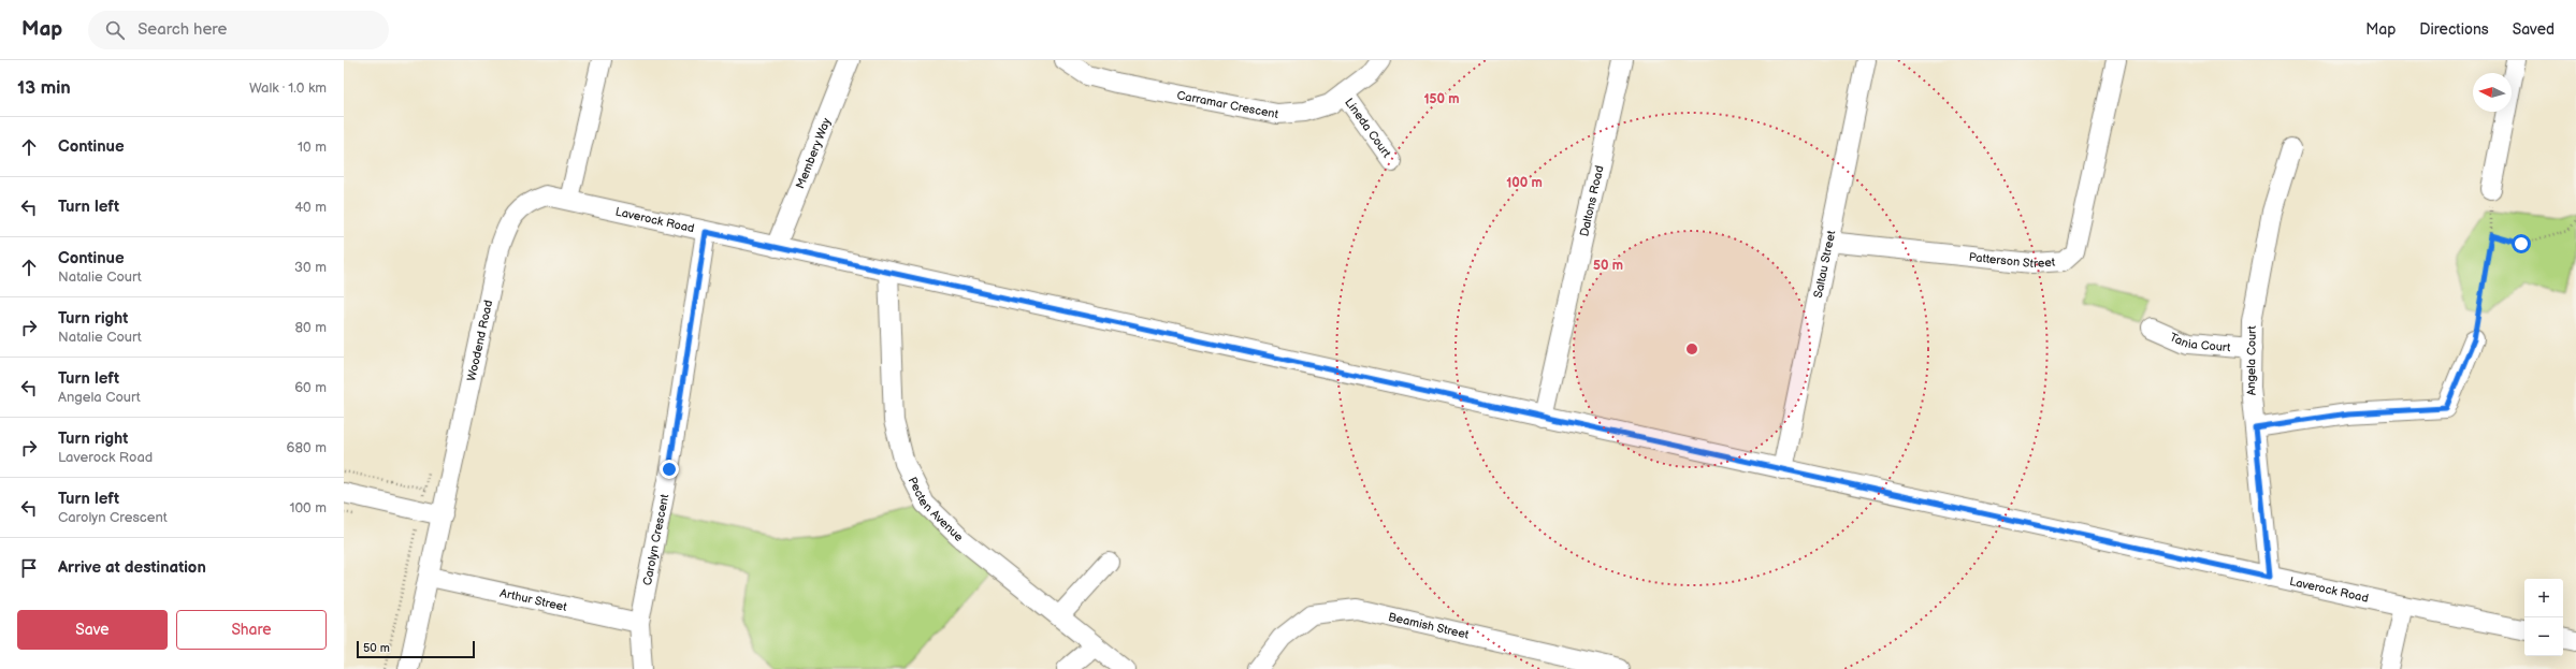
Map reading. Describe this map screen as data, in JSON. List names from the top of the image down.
{
  "streets": {
    "street": [
      "Carramar Crescent",
      "Lineda Court",
      "Membery Way",
      "Daltons Road",
      "Laverock Road",
      "Patterson Street",
      "Saltau Street",
      "Woodend Road",
      "Tania Court",
      "Angela Court",
      "Pecten Avenue",
      "Carolyn Crescent",
      "Arthur Street",
      "Beamish Street"
    ]
  },
  "crossings": [
    ["Carramar Crescent", "Lineda Court"],
    ["Membery Way", "Laverock Road"],
    ["Daltons Road", "Laverock Road"],
    ["Laverock Road", "Saltau Street"],
    ["Laverock Road", "Woodend Road"],
    ["Laverock Road", "Angela Court"],
    ["Laverock Road", "Pecten Avenue"],
    ["Laverock Road", "Carolyn Crescent"],
    ["Patterson Street", "Saltau Street"],
    ["Woodend Road", "Arthur Street"],
    ["Tania Court", "Angela Court"],
    ["Carolyn Crescent", "Arthur Street"]
  ],
  "scale_bar": "50 m",
  "north": "left",
  "page": {
    "header": "Map",
    "search": "Search here",
    "nav": ["Map", "Directions", "Saved"],
    "heading": ["13 min", "Walk · 1.0 km"],
    "list": [
      ["Continue", "10 m"],
      ["Turn left", "40 m"],
      ["Continue", "Natalie Court", "30 m"],
      ["Turn right", "Natalie Court", "80 m"],
      ["Turn left", "Angela Court", "60 m"],
      ["Turn right", "Laverock Road", "680 m"],
      ["Turn left", "Carolyn Crescent", "100 m"],
      "Arrive at destination"
    ],
    "map_buttons": ["+", "−"],
    "buttons": ["Save", "Share"],
    "scale": "50 m"
  },
  "rings": ["150 m", "100 m", "50 m"]
}
